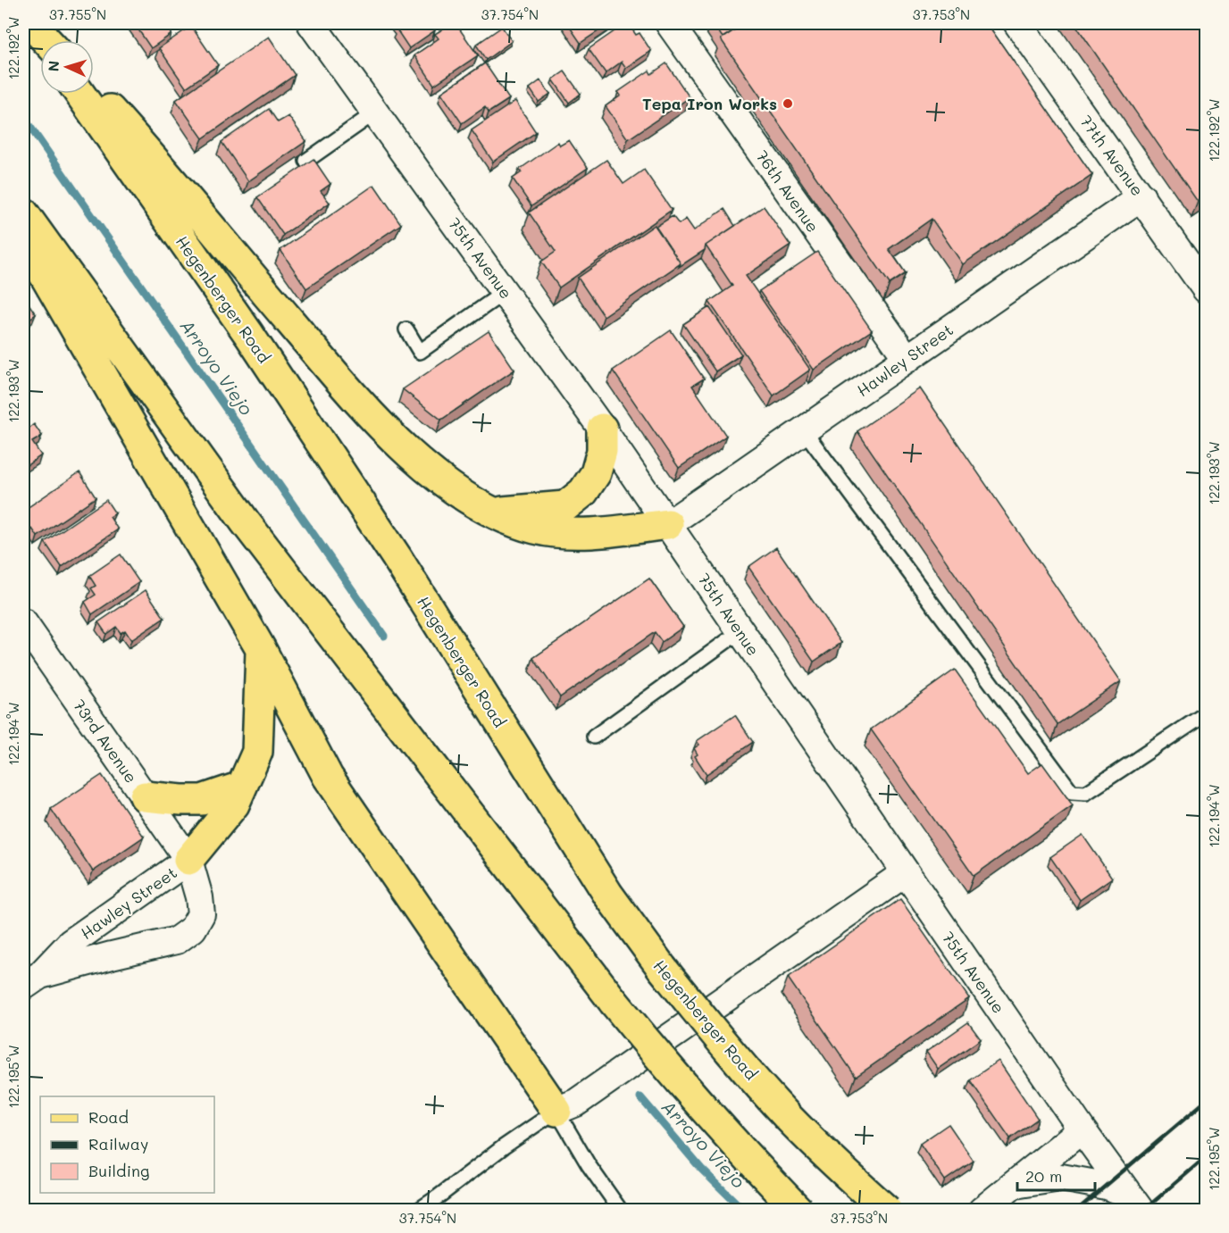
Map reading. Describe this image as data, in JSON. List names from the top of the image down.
{
  "streets": {
    "main road": ["Hegenberger Road"],
    "street": [
      "77th Avenue",
      "76th Avenue",
      "75th Avenue",
      "Hawley Street",
      "73rd Avenue"
    ]
  },
  "crossings": [
    ["77th Avenue", "Hawley Street"],
    ["76th Avenue", "Hawley Street"],
    ["75th Avenue", "Hawley Street"],
    ["Hawley Street", "73rd Avenue"]
  ],
  "water": ["Arroyo Viejo"],
  "places": ["Tepa Iron Works"],
  "legend": ["Road", "Railway", "Building"],
  "scale_bar": "20 m",
  "north": "left",
  "coordinates": [
    "37.755°N",
    "37.754°N",
    "37.753°N",
    "122.192°W",
    "122.193°W",
    "122.194°W",
    "122.195°W"
  ]
}
